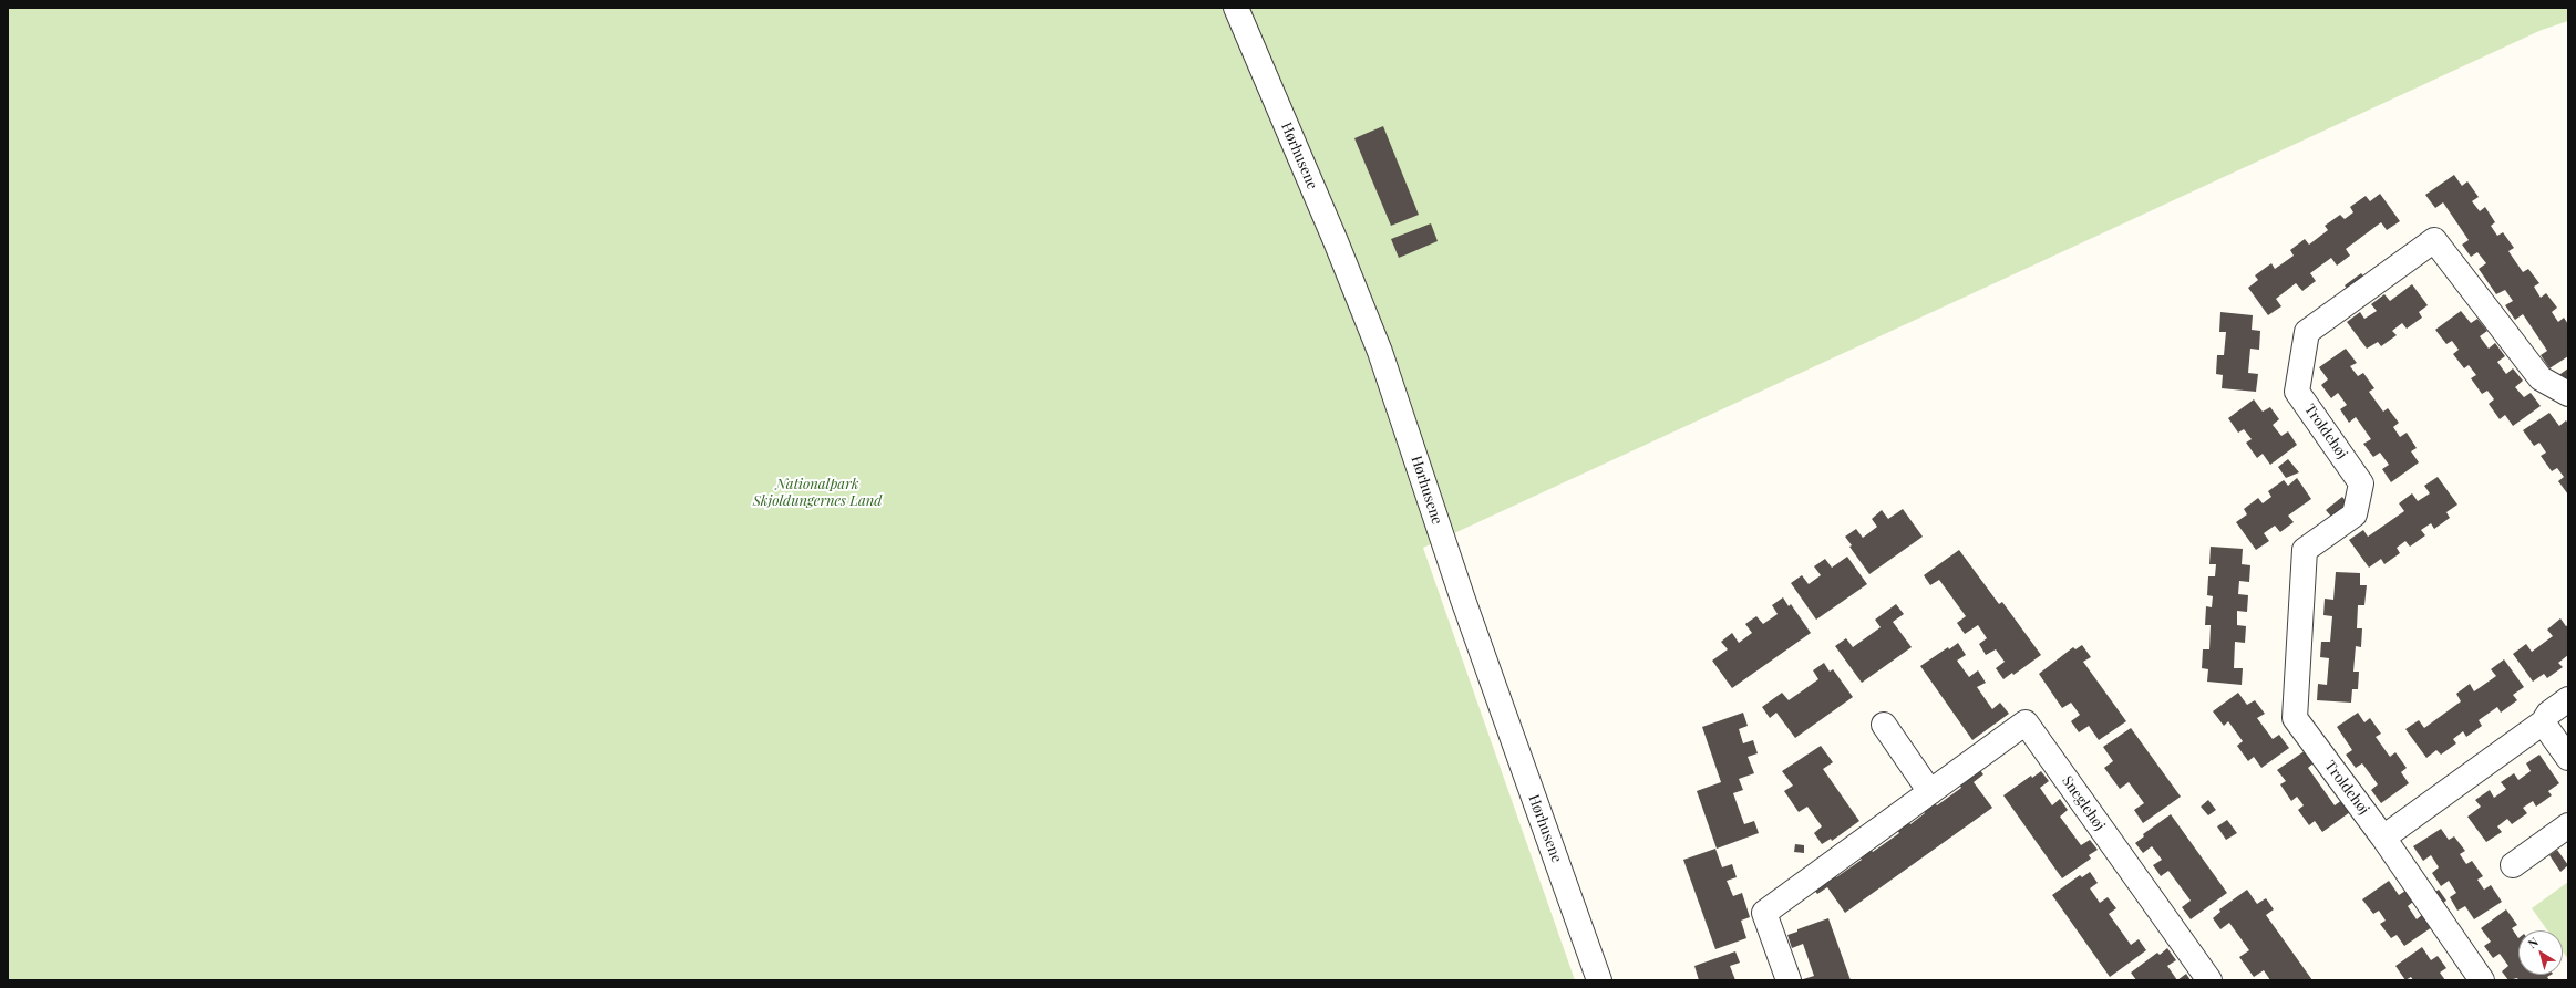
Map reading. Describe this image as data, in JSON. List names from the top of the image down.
{
  "streets": {
    "street": ["Hørhusene", "Troldehøj", "Sneglehøj"]
  },
  "parks": ["Nationalpark Skjoldungernes Land"],
  "north": "top left"
}
